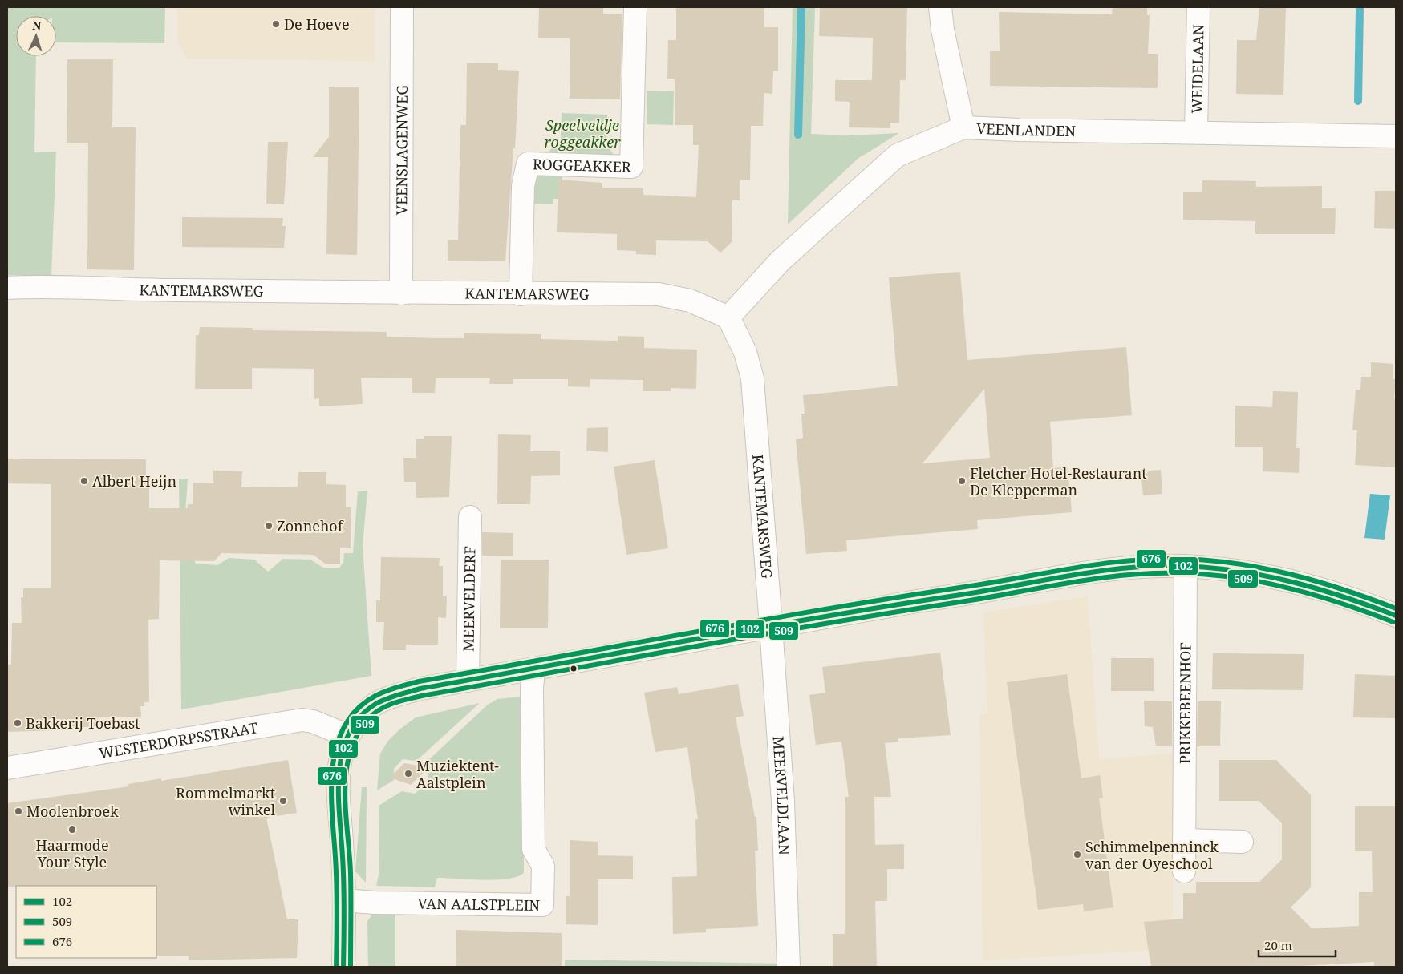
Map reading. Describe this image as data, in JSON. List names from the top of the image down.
{
  "streets": {
    "street": [
      "WEIDELAAN",
      "VEENLANDEN",
      "VEENSLAGENWEG",
      "ROGGEAKKER",
      "KANTEMARSWEG",
      "MEERVELDERF",
      "PRIKKEBEENHOF",
      "WESTERDORPSSTRAAT",
      "MEERVELDLAAN",
      "VAN AALSTPLEIN"
    ]
  },
  "crossings": [
    ["WEIDELAAN", "VEENLANDEN"],
    ["VEENLANDEN", "KANTEMARSWEG"],
    ["VEENSLAGENWEG", "KANTEMARSWEG"],
    ["ROGGEAKKER", "KANTEMARSWEG"],
    ["KANTEMARSWEG", "MEERVELDLAAN"]
  ],
  "parks": ["Speelveldje roggeakker"],
  "places": [
    "De Hoeve",
    "Albert Heijn",
    "Fletcher Hotel-Restaurant De Klepperman",
    "Zonnehof",
    "Bakkerij Toebast",
    "Muziektent- Aalstplein",
    "Rommelmarkt winkel",
    "Moolenbroek",
    "Haarmode Your Style",
    "Schimmelpenninck van der Oyeschool"
  ],
  "lines": ["transit line 676", "transit line 102", "transit line 509"],
  "legend": ["102", "509", "676"],
  "scale_bar": "20 m",
  "north": "top"
}
